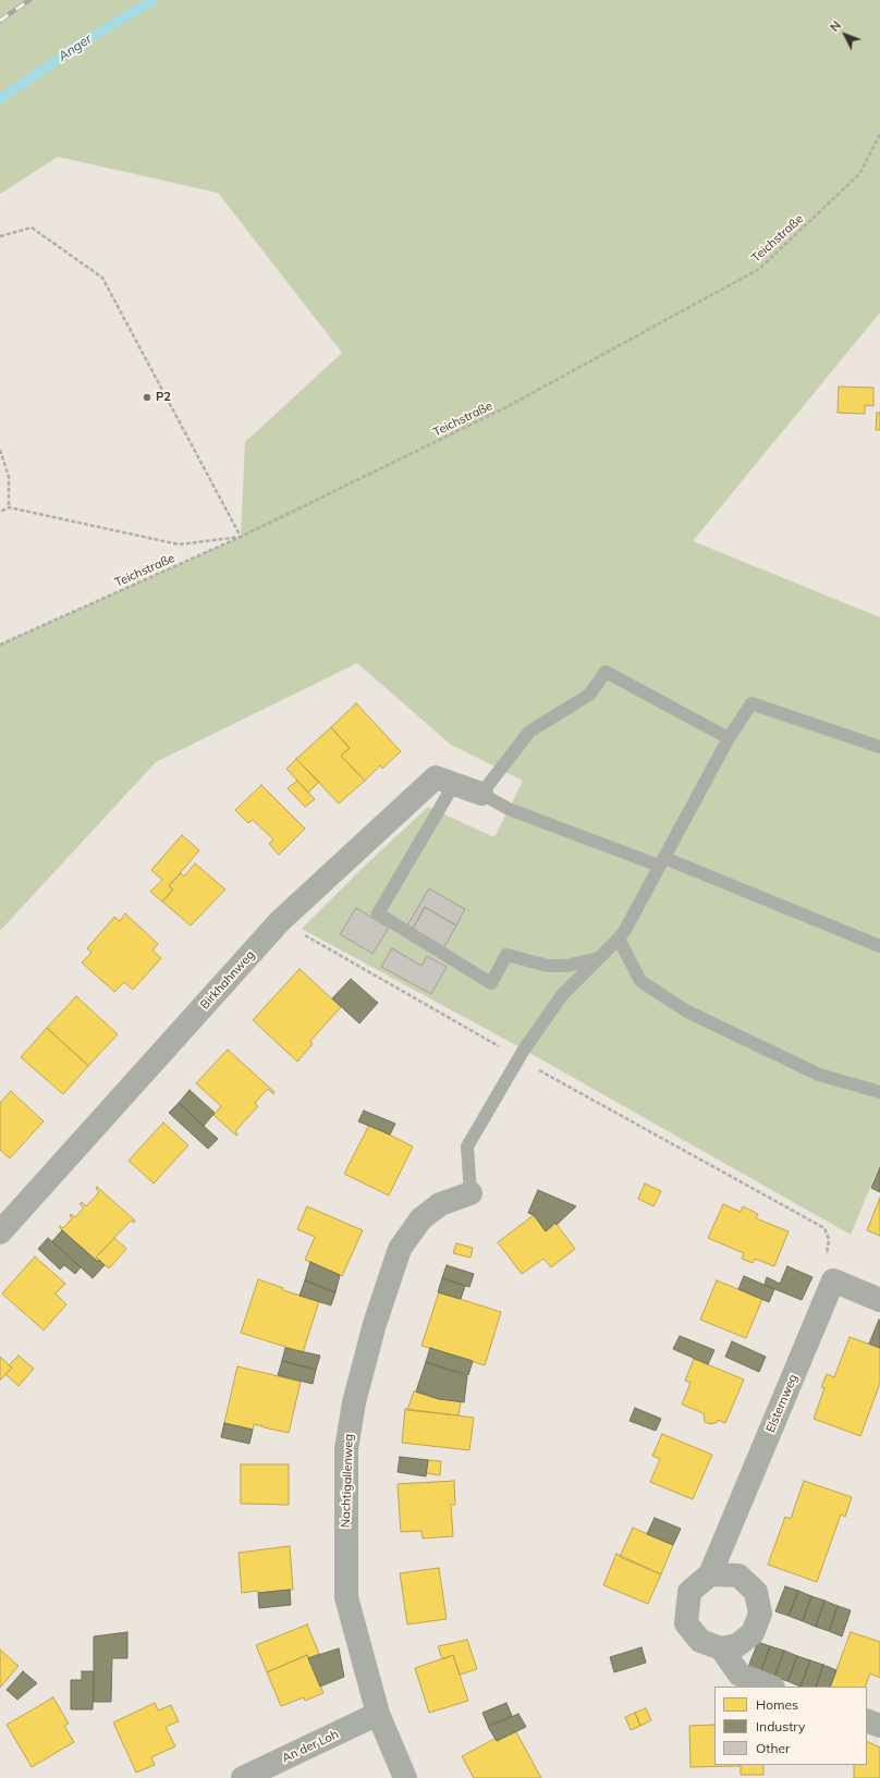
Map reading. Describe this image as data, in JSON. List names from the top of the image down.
{
  "streets": {
    "street": [
      "Birkhahnweg",
      "Elsternweg",
      "Nachtigallenweg",
      "An der Loh"
    ],
    "path": ["Teichstraße"]
  },
  "crossings": [
    ["Nachtigallenweg", "An der Loh"]
  ],
  "water": ["Anger"],
  "places": ["P2"],
  "legend": ["Homes", "Industry", "Other"],
  "north": "top left"
}
